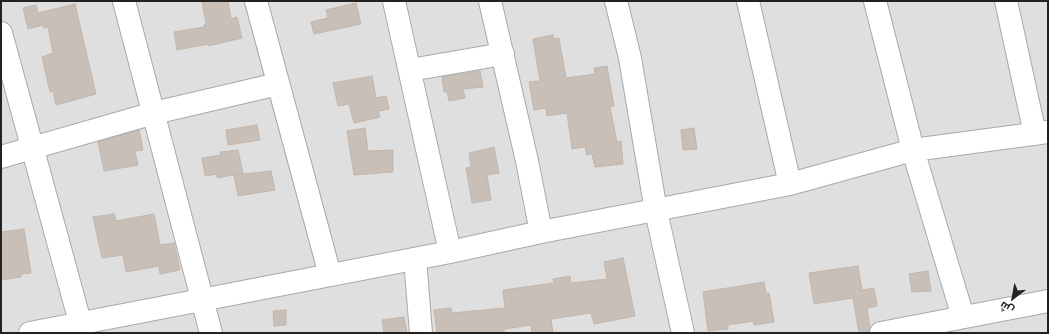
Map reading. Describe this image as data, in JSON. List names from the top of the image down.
{
  "north": "bottom left"
}
